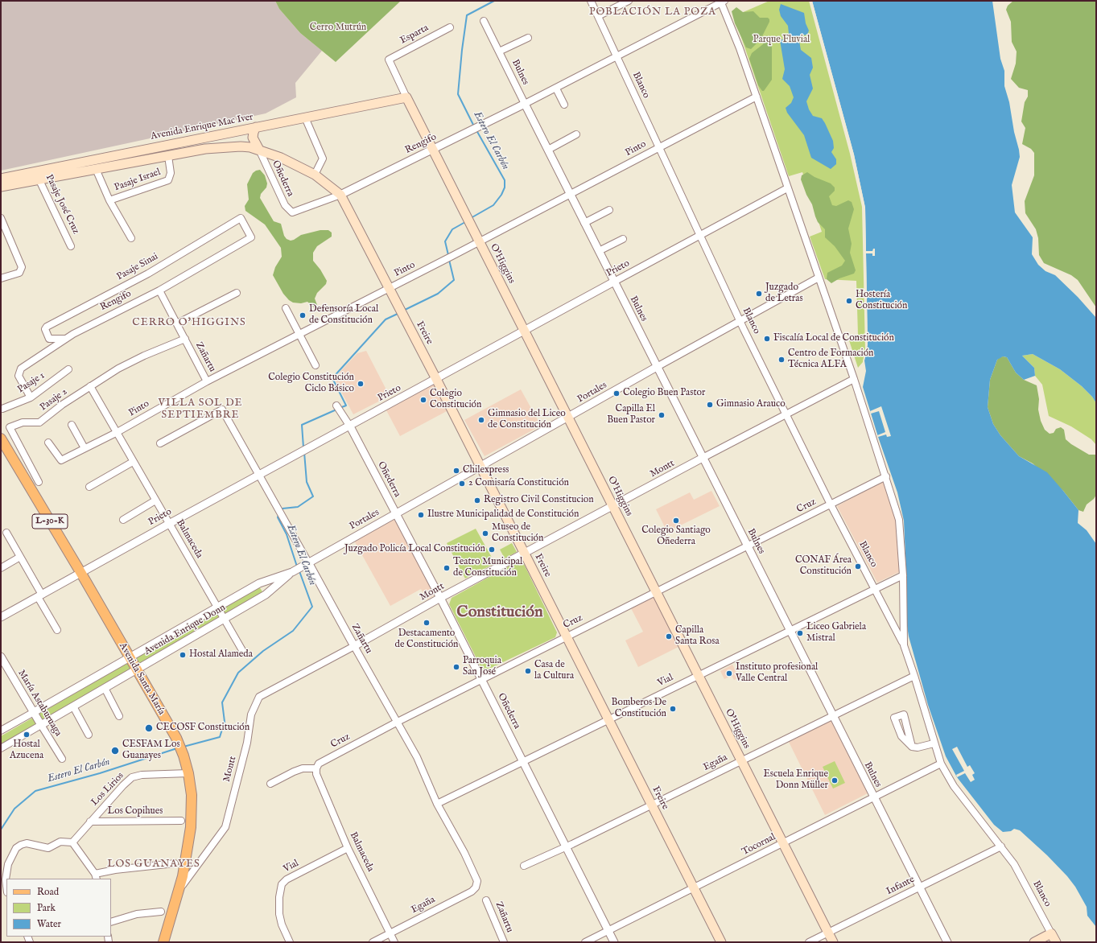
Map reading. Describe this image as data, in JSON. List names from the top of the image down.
{
  "streets": {
    "main road": [
      "Avenida Enrique Mac Iver",
      "O'Higgins",
      "Freire",
      "L-30-K",
      "Avenida Santa María"
    ],
    "street": [
      "Esparta",
      "Bulnes",
      "Blanco",
      "Rengifo",
      "Pinto",
      "Oñederra",
      "Pasaje Israel",
      "Pasaje José Cruz",
      "Pasaje Sinai",
      "Prieto",
      "Zañartu",
      "Pasaje 1",
      "Portales",
      "Pasaje 2",
      "Montt",
      "Cruz",
      "Balmaceda",
      "Avenida Enrique Donn",
      "Vial",
      "María Astaburuaga",
      "Egaña",
      "Los Lirios",
      "Los Copihues",
      "Tocornal",
      "Infante"
    ]
  },
  "crossings": [
    ["Esparta", "O'Higgins"],
    ["Bulnes", "Rengifo"],
    ["Bulnes", "Pinto"],
    ["Bulnes", "Prieto"],
    ["Bulnes", "Portales"],
    ["Bulnes", "Montt"],
    ["Bulnes", "Cruz"],
    ["Bulnes", "Vial"],
    ["Bulnes", "Egaña"],
    ["Bulnes", "Tocornal"],
    ["Bulnes", "Infante"],
    ["Blanco", "Rengifo"],
    ["Blanco", "Pinto"],
    ["Blanco", "Prieto"],
    ["Blanco", "Portales"],
    ["Blanco", "Montt"],
    ["Blanco", "Cruz"],
    ["Blanco", "Vial"],
    ["Blanco", "Egaña"],
    ["Blanco", "Tocornal"],
    ["Blanco", "Infante"],
    ["Avenida Enrique Mac Iver", "Oñederra"],
    ["Avenida Enrique Mac Iver", "Pasaje Israel"],
    ["Avenida Enrique Mac Iver", "Pasaje José Cruz"],
    ["Avenida Enrique Mac Iver", "O'Higgins"],
    ["Avenida Enrique Mac Iver", "Freire"],
    ["Rengifo", "Oñederra"],
    ["Rengifo", "O'Higgins"],
    ["Rengifo", "Pasaje Sinai"],
    ["Rengifo", "Freire"],
    ["Rengifo", "Zañartu"],
    ["Rengifo", "Pasaje 1"],
    ["Pinto", "O'Higgins"],
    ["Pinto", "Freire"],
    ["Pinto", "Zañartu"],
    ["Pinto", "Balmaceda"],
    ["Oñederra", "Prieto"],
    ["Oñederra", "Freire"],
    ["Oñederra", "Portales"],
    ["Oñederra", "Montt"],
    ["Oñederra", "Cruz"],
    ["Oñederra", "Vial"],
    ["Oñederra", "Egaña"],
    ["Oñederra", "Tocornal"],
    ["O'Higgins", "Prieto"],
    ["O'Higgins", "Portales"],
    ["O'Higgins", "Montt"],
    ["O'Higgins", "Cruz"],
    ["O'Higgins", "Vial"],
    ["O'Higgins", "Egaña"],
    ["O'Higgins", "Tocornal"],
    ["O'Higgins", "Infante"],
    ["Prieto", "Freire"],
    ["Prieto", "Zañartu"],
    ["Prieto", "Balmaceda"],
    ["Prieto", "Avenida Santa María"],
    ["Freire", "Portales"],
    ["Freire", "Montt"],
    ["Freire", "Cruz"],
    ["Freire", "Vial"],
    ["Freire", "Egaña"],
    ["Freire", "Tocornal"],
    ["Zañartu", "Portales"],
    ["Zañartu", "Pasaje 2"],
    ["Zañartu", "Montt"],
    ["Zañartu", "Cruz"],
    ["Zañartu", "Avenida Enrique Donn"],
    ["Zañartu", "Vial"],
    ["Zañartu", "Egaña"],
    ["Portales", "Avenida Enrique Donn"],
    ["Pasaje 2", "Balmaceda"],
    ["Montt", "Avenida Santa María"],
    ["Cruz", "Balmaceda"],
    ["Balmaceda", "Avenida Enrique Donn"],
    ["Balmaceda", "Vial"],
    ["Balmaceda", "Egaña"],
    ["Avenida Enrique Donn", "Avenida Santa María"],
    ["Avenida Enrique Donn", "María Astaburuaga"],
    ["Avenida Santa María", "Los Lirios"],
    ["Los Lirios", "Los Copihues"]
  ],
  "districts": [
    "POBLACIÓN LA POZA",
    "CERRO O'HIGGINS",
    "VILLA SOL DE SEPTIEMBRE",
    "Constitución",
    "LOS GUANAYES"
  ],
  "water": ["Estero El Carbón"],
  "parks": ["Cerro Mutrún", "Parque Fluvial"],
  "places": [
    "Juzgado de Letras",
    "Hostería Constitución",
    "Defensoría Local de Constitución",
    "Fiscalía Local de Constitución",
    "Centro de Formación Técnica ALFA",
    "Colegio Constitución Ciclo Básico",
    "Colegio Buen Pastor",
    "Colegio Constitución",
    "Gimnasio Arauco",
    "Capilla El Buen Pastor",
    "Gimnasio del Liceo de Constitución",
    "Chilexpress",
    "2 Comisaría Constitución",
    "Registro Civil Constitucion",
    "Ilustre Municipalidad de Constitución",
    "Colegio Santiago Oñederra",
    "Museo de Constitución",
    "Juzgado Policía Local Constitución",
    "CONAF Área Constitución",
    "Teatro Municipal de Constitución",
    "Destacamento de Constitución",
    "Liceo Gabriela Mistral",
    "Capilla Santa Rosa",
    "Hostal Alameda",
    "Parroquia San José",
    "Casa de la Cultura",
    "Instituto profesional Valle Central",
    "Bomberos De Constitución",
    "CECOSF Constitución",
    "Hostal Azucena",
    "CESFAM Los Guanayes",
    "Escuela Enrique Donn Müller"
  ],
  "legend": ["Road", "Park", "Water"]
}
